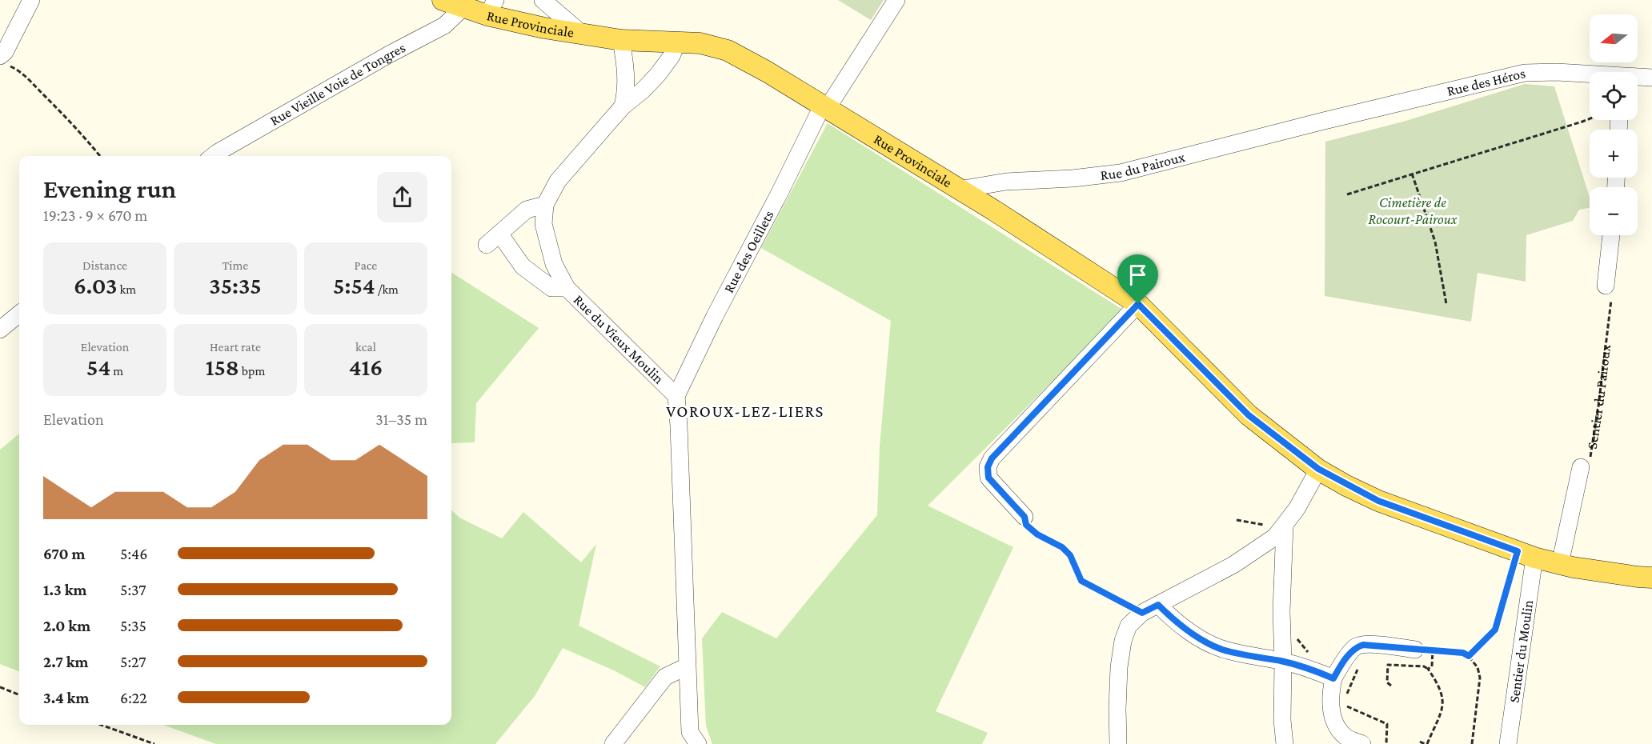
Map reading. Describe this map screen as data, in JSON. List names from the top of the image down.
{
  "streets": {
    "main road": ["Rue Provinciale"],
    "street": [
      "Rue des Héros",
      "Rue Vieille Voie de Tongres",
      "Rue du Pairoux",
      "Rue des Oeillets",
      "Rue du Vieux Moulin",
      "Sentier du Moulin"
    ],
    "path": ["Sentier du Pairoux"]
  },
  "crossings": [
    ["Rue Provinciale", "Rue Vieille Voie de Tongres"],
    ["Rue Provinciale", "Rue du Pairoux"],
    ["Rue Provinciale", "Rue des Oeillets"],
    ["Rue Provinciale", "Rue du Vieux Moulin"],
    ["Rue Provinciale", "Sentier du Moulin"],
    ["Rue des Héros", "Rue du Pairoux"],
    ["Rue des Oeillets", "Rue du Vieux Moulin"]
  ],
  "districts": ["VOROUX-LEZ-LIERS"],
  "parks": ["Cimetière de Rocourt-Pairoux"],
  "north": "left",
  "page": {
    "map_buttons": ["+", "−"],
    "heading": ["Evening run", "19:23 · 9 × 670 m"],
    "stats": [
      ["Distance", "6.03 km"],
      ["Time", "35:35"],
      ["Pace", "5:54 /km"],
      ["Elevation", "54 m"],
      ["Heart rate", "158 bpm"],
      ["kcal", "416"]
    ],
    "chart": ["Elevation", "31–35 m"],
    "list": [
      {
        "name": "670 m",
        "note": "5:46"
      },
      {
        "name": "1.3 km",
        "note": "5:37"
      },
      {
        "name": "2.0 km",
        "note": "5:35"
      },
      {
        "name": "2.7 km",
        "note": "5:27"
      },
      {
        "name": "3.4 km",
        "note": "6:22"
      }
    ]
  }
}
